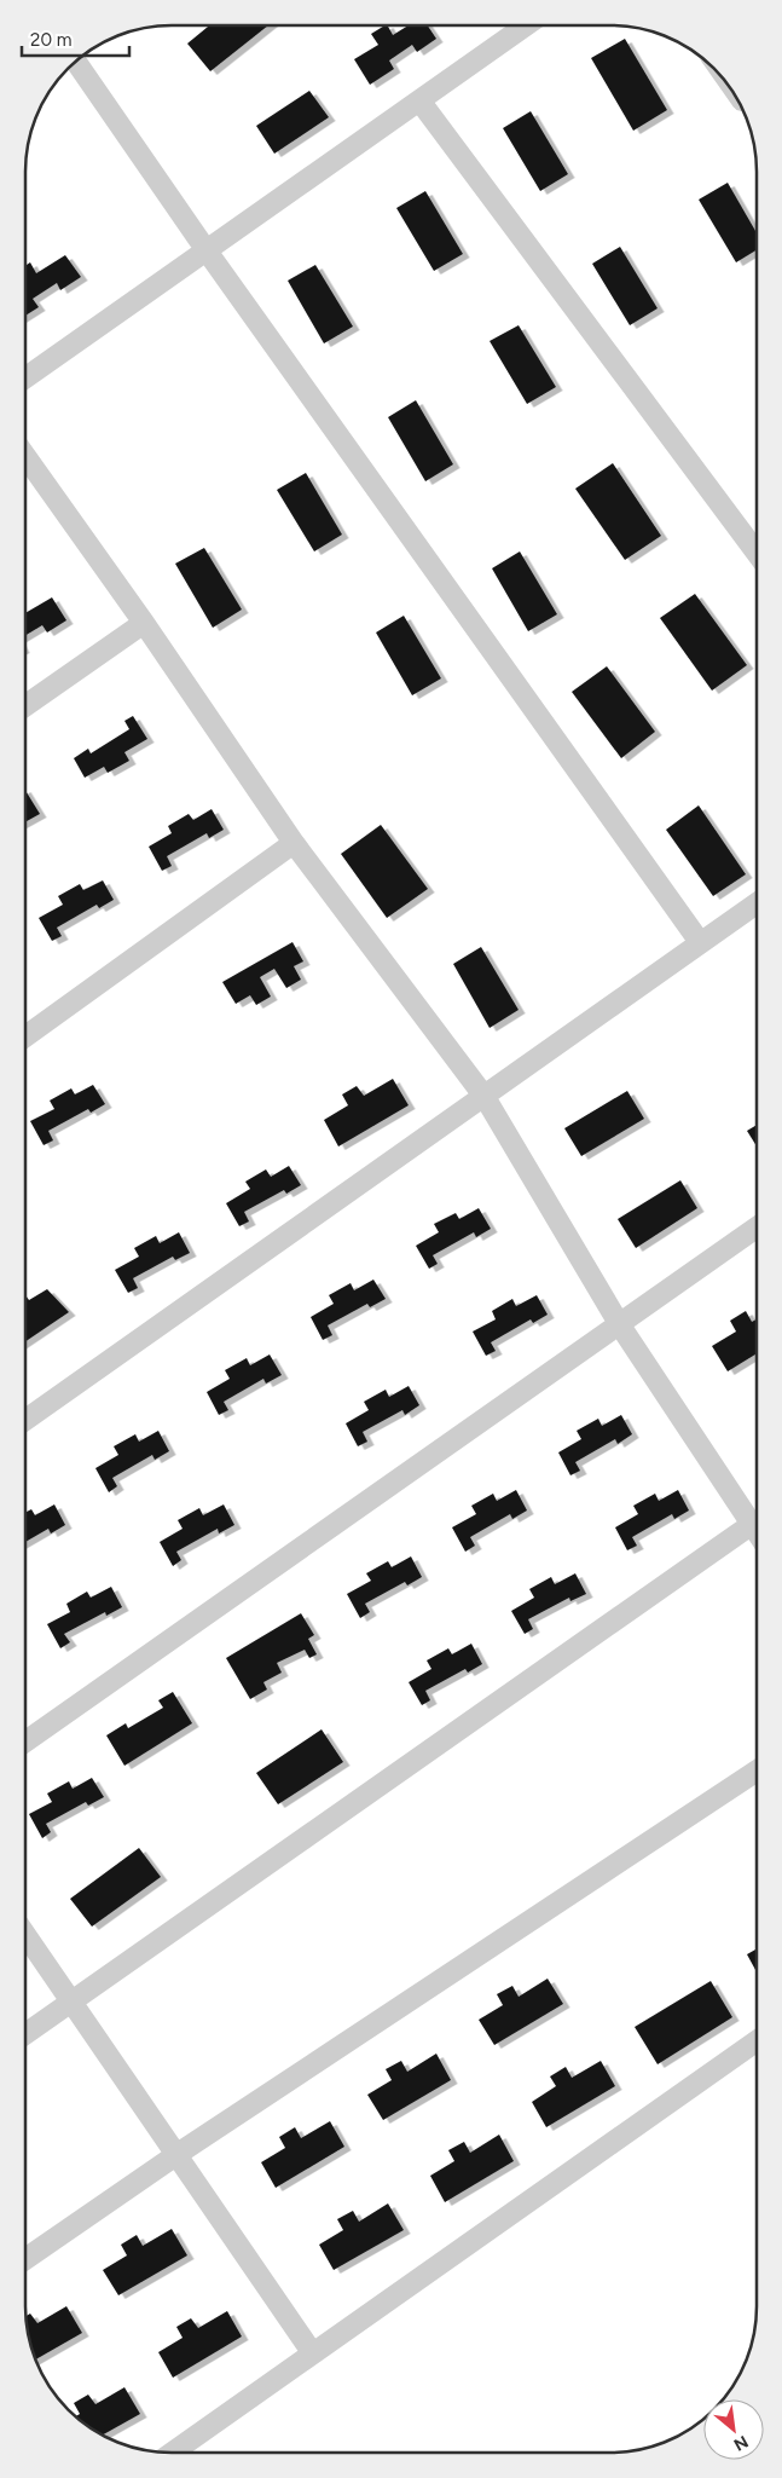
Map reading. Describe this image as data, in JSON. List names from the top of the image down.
{
  "scale_bar": "20 m",
  "north": "bottom right"
}
